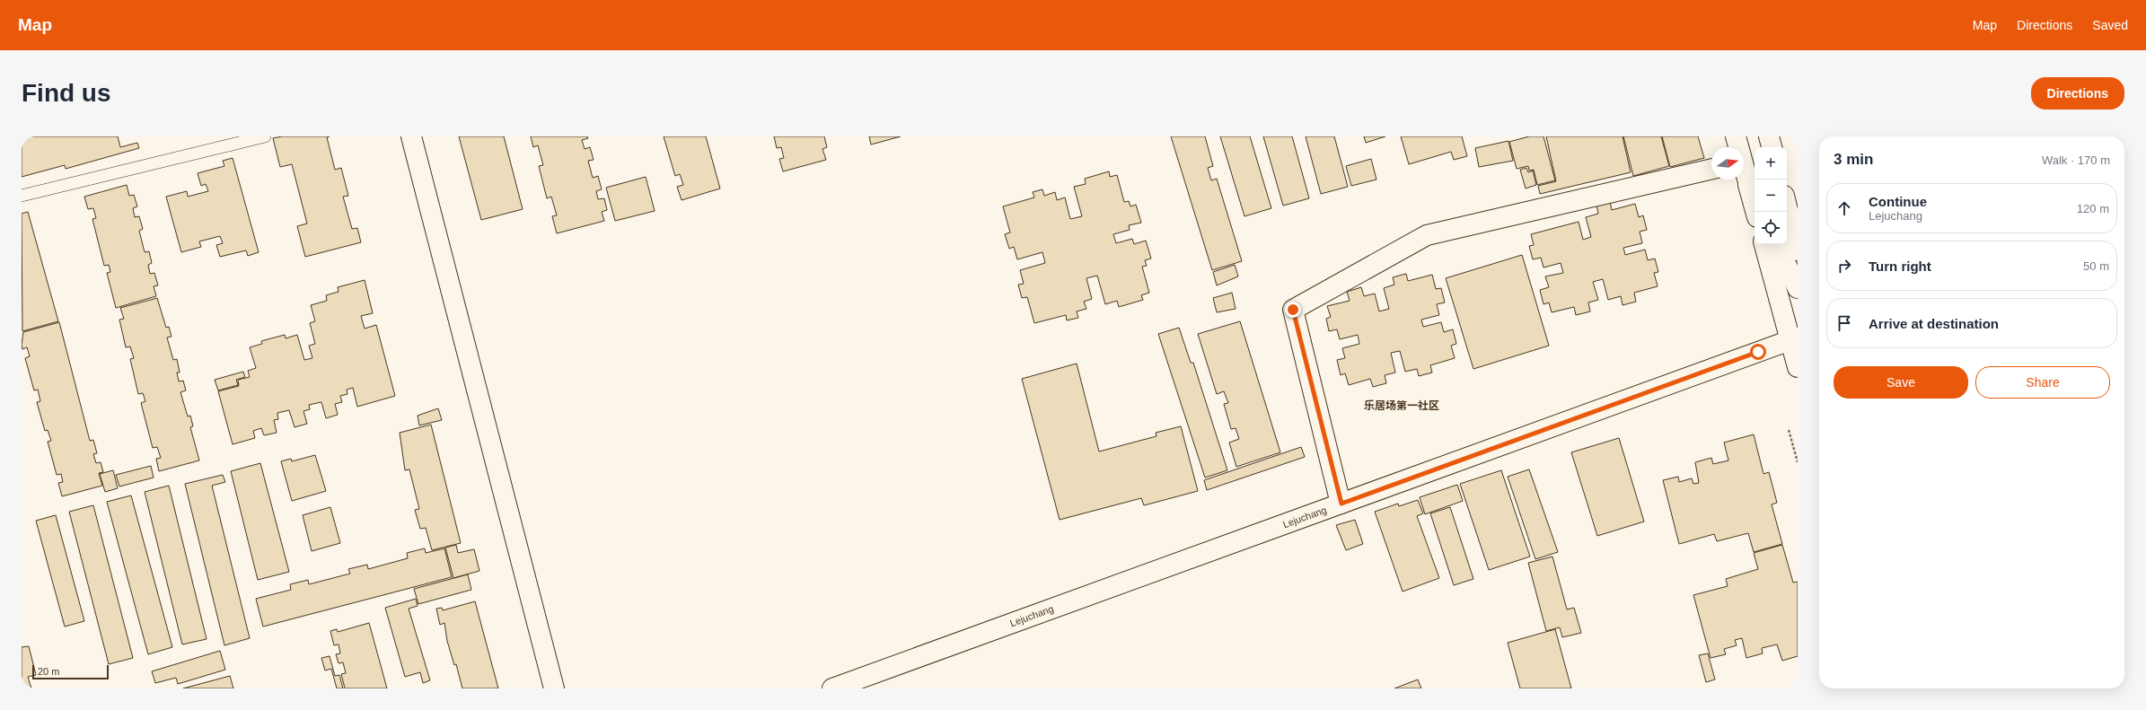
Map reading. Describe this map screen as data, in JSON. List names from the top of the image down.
{
  "streets": {
    "street": ["Lejuchang"]
  },
  "districts": ["乐居场第一社区"],
  "scale_bar": "20 m",
  "north": "right",
  "page": {
    "header": "Map",
    "nav": ["Map", "Directions", "Saved"],
    "buttons": [
      "Directions",
      ["Save", "Share"]
    ],
    "title": "Find us",
    "heading": ["3 min", "Walk · 170 m"],
    "map_buttons": ["+", "−"],
    "list": [
      ["Continue", "Lejuchang", "120 m"],
      ["Turn right", "50 m"],
      "Arrive at destination"
    ],
    "scale": "20 m"
  }
}
